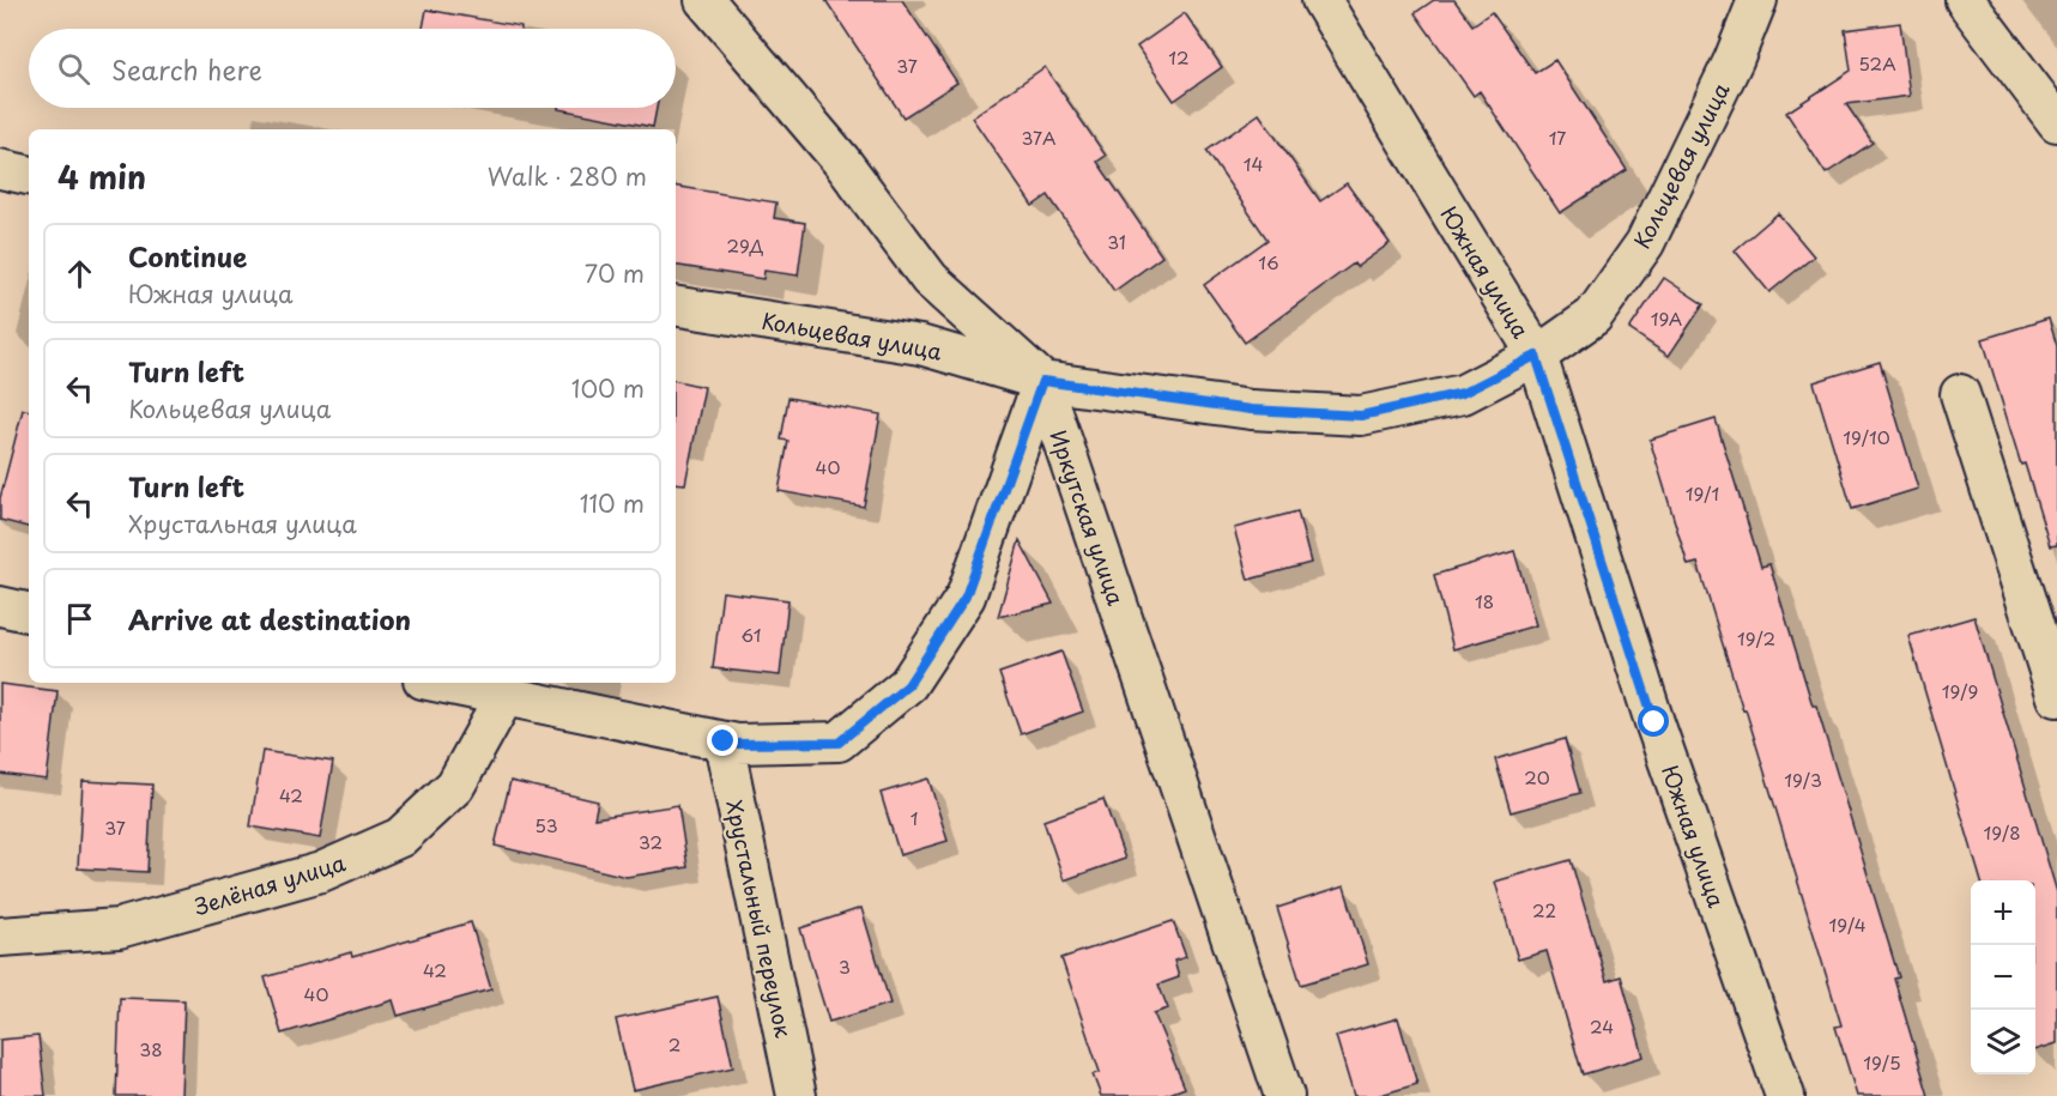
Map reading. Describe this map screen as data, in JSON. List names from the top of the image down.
{
  "streets": {
    "street": [
      "Кольцевая улица",
      "Южная улица",
      "Иркутская улица",
      "Зелёная улица",
      "Хрустальный переулок"
    ]
  },
  "crossings": [
    ["Кольцевая улица", "Южная улица"],
    ["Кольцевая улица", "Иркутская улица"]
  ],
  "house_numbers": [
    "12",
    "52А",
    "37",
    "37А",
    "17",
    "14",
    "31",
    "29Д",
    "16",
    "19А",
    "19/10",
    "40",
    "19/1",
    "18",
    "61",
    "19/2",
    "19/9",
    "20",
    "19/3",
    "42",
    "1",
    "53",
    "37",
    "19/8",
    "32",
    "22",
    "19/4",
    "3",
    "42",
    "40",
    "24",
    "2",
    "38",
    "19/5"
  ],
  "page": {
    "search": "Search here",
    "heading": ["4 min", "Walk · 280 m"],
    "list": [
      ["Continue", "Южная улица", "70 m"],
      ["Turn left", "Кольцевая улица", "100 m"],
      ["Turn left", "Хрустальная улица", "110 m"],
      "Arrive at destination"
    ],
    "map_buttons": ["+", "−"]
  }
}
